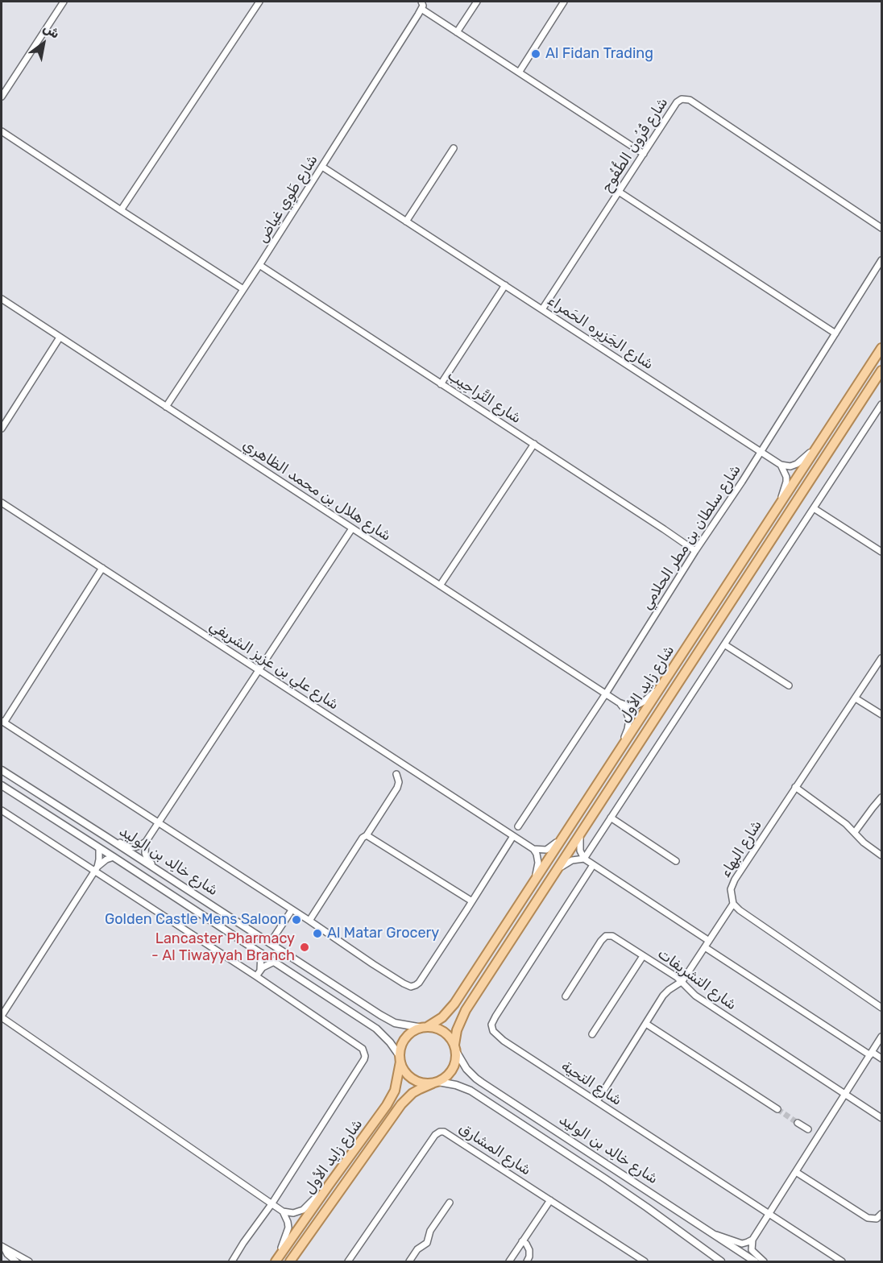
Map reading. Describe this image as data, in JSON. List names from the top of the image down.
{
  "streets": {
    "main road": ["شارع زايد الأول"],
    "street": [
      "شارع قُرُون الطُّفُوح",
      "شارع طَوِي غياض",
      "شارع الجَزيره الحَمراء",
      "شارع التَّراحِيب",
      "شارع هلال بن محمد الظاهري",
      "شارع سلطان بن مطر الحلامي",
      "شارع علي بن عزيز الشريفي",
      "شارع البهاء",
      "شارع خالِد بن الوليد",
      "شارع التشريفات",
      "شارع التحية",
      "شارع المشارق"
    ]
  },
  "crossings": [
    ["شارع قُرُون الطُّفُوح", "شارع الجَزيره الحَمراء"],
    ["شارع طَوِي غياض", "شارع الجَزيره الحَمراء"],
    ["شارع طَوِي غياض", "شارع التَّراحِيب"],
    ["شارع طَوِي غياض", "شارع هلال بن محمد الظاهري"],
    ["شارع الجَزيره الحَمراء", "شارع سلطان بن مطر الحلامي"],
    ["شارع التَّراحِيب", "شارع سلطان بن مطر الحلامي"],
    ["شارع هلال بن محمد الظاهري", "شارع سلطان بن مطر الحلامي"],
    ["شارع زايد الأول", "شارع خالِد بن الوليد"]
  ],
  "places": [
    "Al Fidan Trading",
    "Golden Castle Mens Saloon",
    "Al Matar Grocery",
    "Lancaster Pharmacy - Al Tiwayyah Branch"
  ],
  "north": "top right"
}
